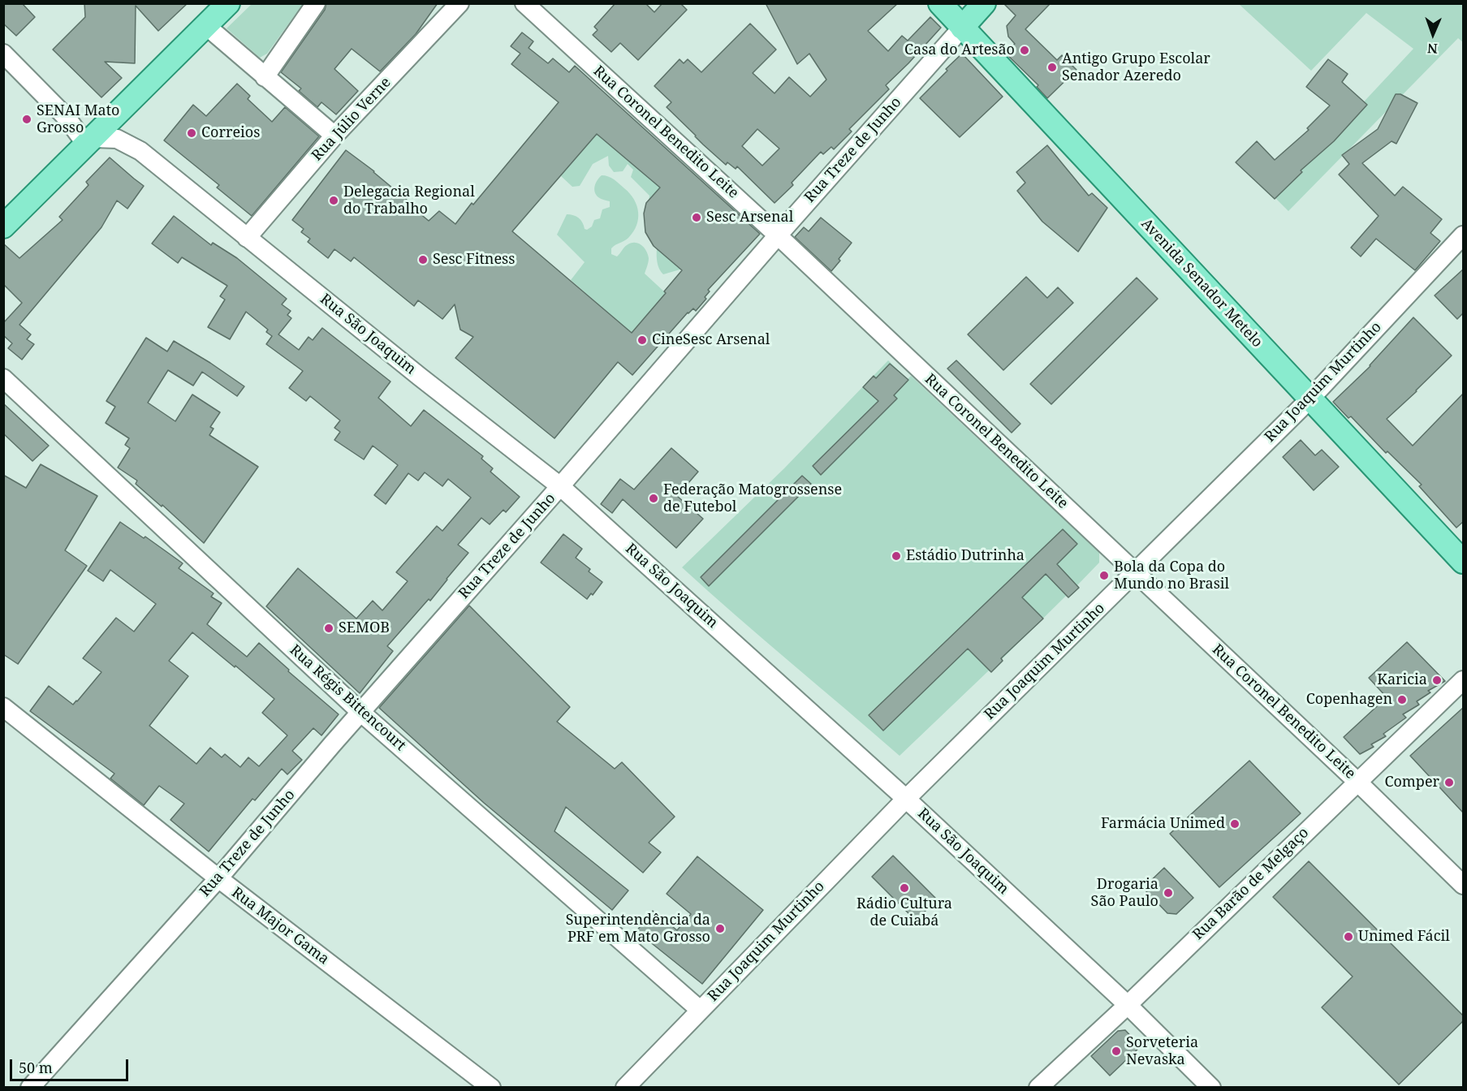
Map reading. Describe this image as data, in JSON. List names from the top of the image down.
{
  "streets": {
    "main road": ["Rua Treze de Junho", "Avenida Senador Metelo"],
    "street": [
      "Rua Júlio Verne",
      "Rua Coronel Benedito Leite",
      "Rua São Joaquim",
      "Rua Joaquim Murtinho",
      "Rua Régis Bittencourt",
      "Rua Barão de Melgaço",
      "Rua Major Gama"
    ]
  },
  "crossings": [
    ["Rua Júlio Verne", "Rua São Joaquim"],
    ["Rua Coronel Benedito Leite", "Rua Treze de Junho"],
    ["Rua Coronel Benedito Leite", "Rua Joaquim Murtinho"],
    ["Rua Coronel Benedito Leite", "Rua Barão de Melgaço"],
    ["Rua Treze de Junho", "Avenida Senador Metelo"],
    ["Rua Treze de Junho", "Rua São Joaquim"],
    ["Rua Treze de Junho", "Rua Régis Bittencourt"],
    ["Rua Treze de Junho", "Rua Major Gama"],
    ["Avenida Senador Metelo", "Rua Joaquim Murtinho"],
    ["Rua São Joaquim", "Rua Joaquim Murtinho"],
    ["Rua São Joaquim", "Rua Barão de Melgaço"],
    ["Rua Joaquim Murtinho", "Rua Régis Bittencourt"]
  ],
  "places": [
    "Casa do Artesão",
    "Antigo Grupo Escolar Senador Azeredo",
    "SENAI Mato Grosso",
    "Correios",
    "Delegacia Regional do Trabalho",
    "Sesc Arsenal",
    "Sesc Fitness",
    "CineSesc Arsenal",
    "Federação Matogrossense de Futebol",
    "Estádio Dutrinha",
    "Bola da Copa do Mundo no Brasil",
    "SEMOB",
    "Karicia",
    "Copenhagen",
    "Comper",
    "Farmácia Unimed",
    "Rádio Cultura de Cuiabá",
    "Drogaria São Paulo",
    "Superintendência da PRF em Mato Grosso",
    "Unimed Fácil",
    "Sorveteria Nevaska"
  ],
  "scale_bar": "50 m",
  "north": "bottom"
}
